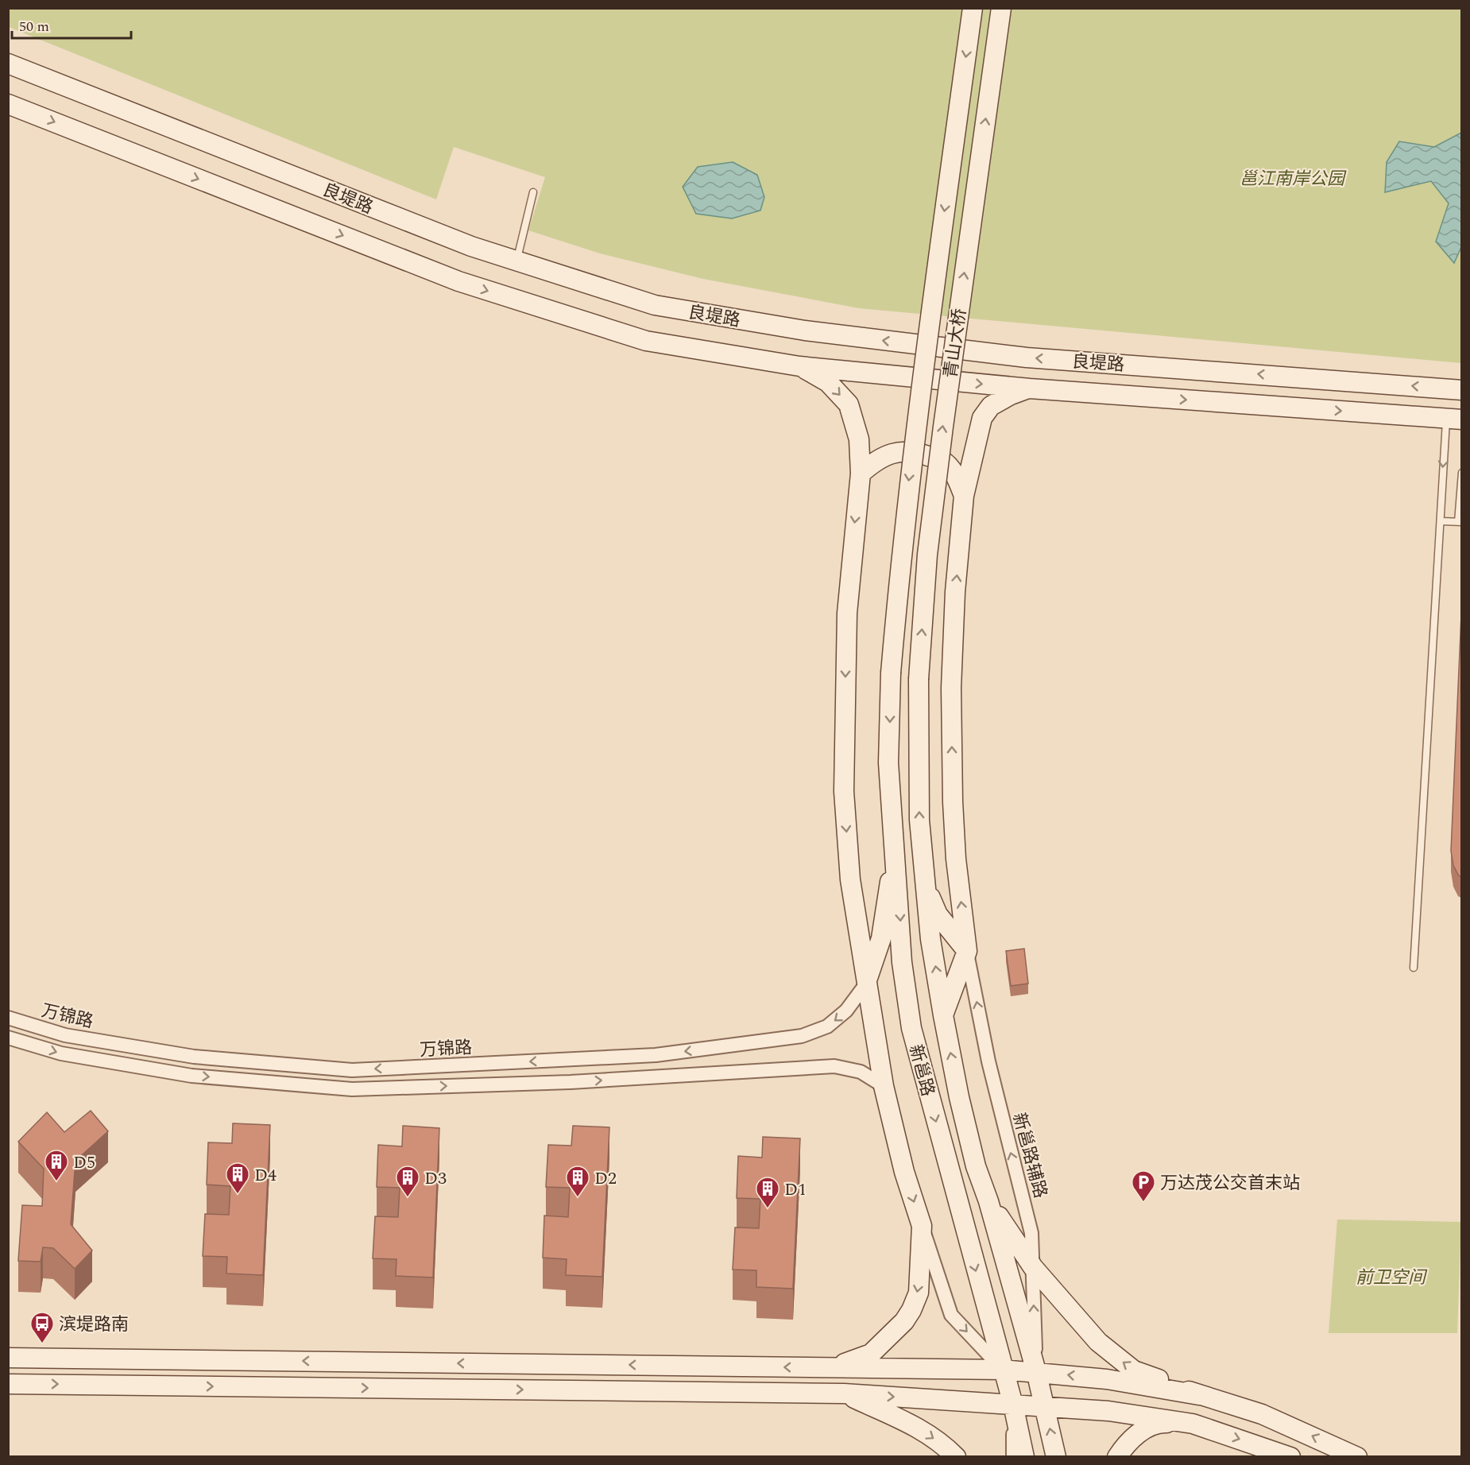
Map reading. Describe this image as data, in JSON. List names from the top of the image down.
{
  "streets": {
    "main road": ["良堤路", "青山大桥", "新邕路"],
    "street": ["万锦路", "新邕路辅路"]
  },
  "crossings": [
    ["青山大桥", "新邕路"],
    ["新邕路", "新邕路辅路"]
  ],
  "parks": ["邕江南岸公园", "前卫空间"],
  "places": {
    "building": [
      "D5",
      "D4",
      "D3",
      "D2",
      "D1"
    ],
    "parking": ["万达茂公交首末站"],
    "bus stop": ["滨堤路南"]
  },
  "scale_bar": "50 m"
}
